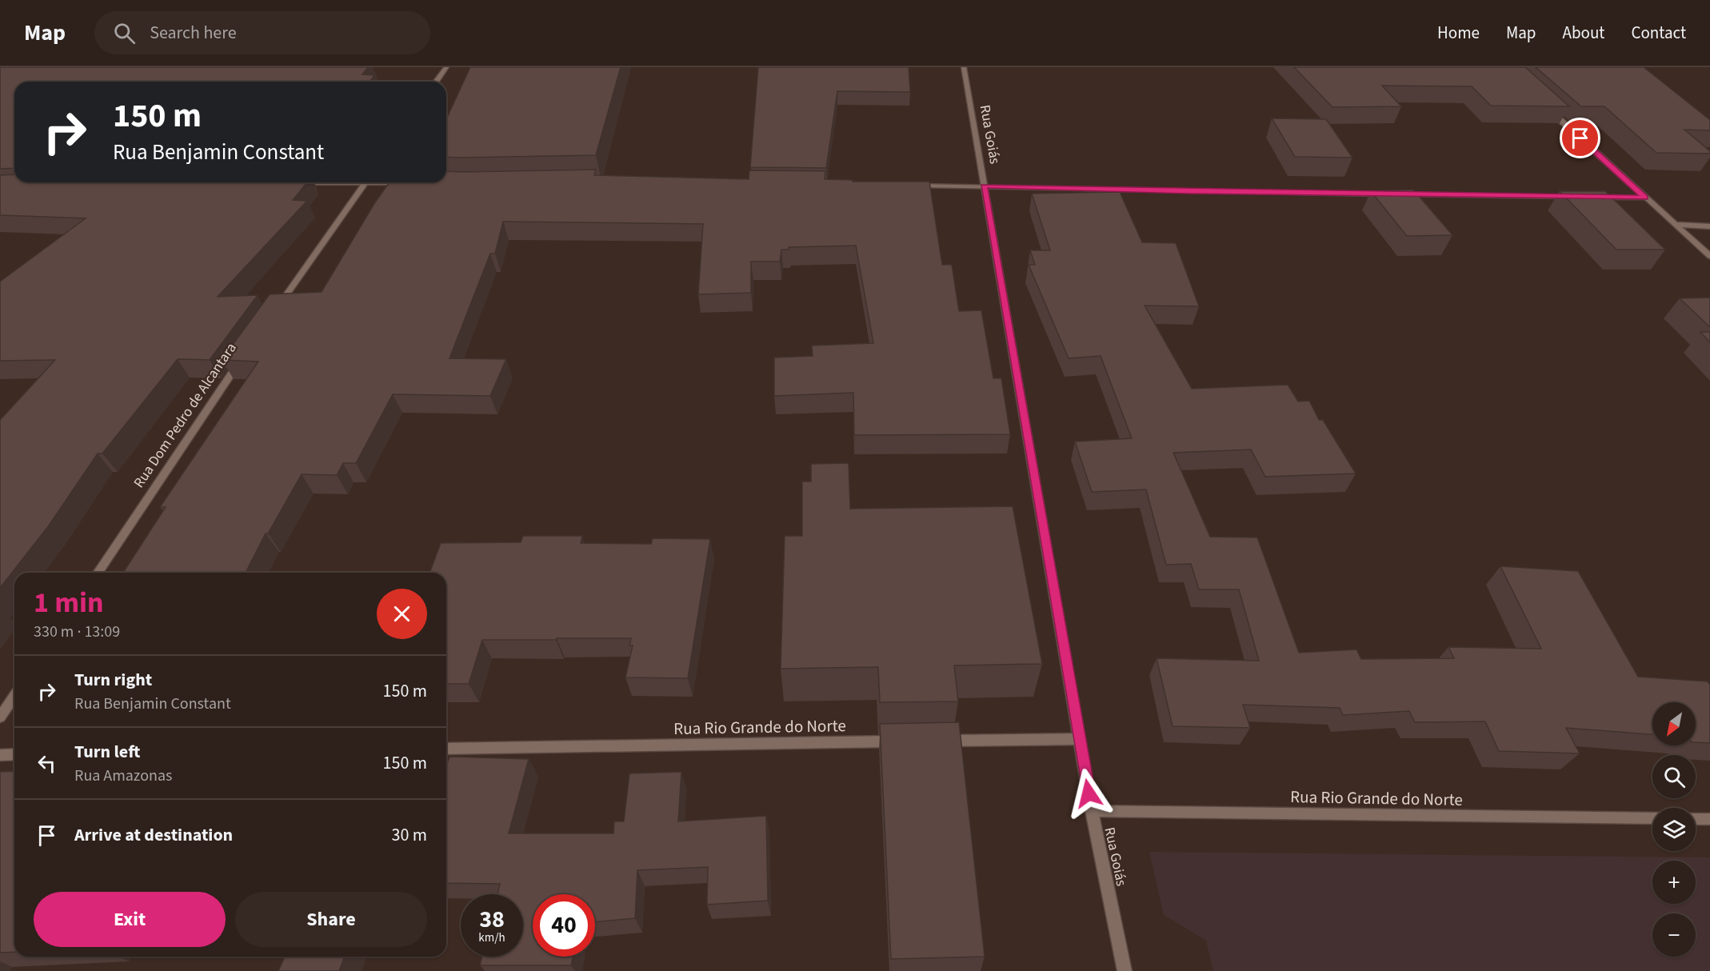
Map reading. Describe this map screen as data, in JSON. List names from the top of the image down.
{
  "streets": {
    "street": ["Rua Goiás", "Rua Dom Pedro de Alcantara", "Rua Rio Grande do Norte"]
  },
  "crossings": [
    ["Rua Goiás", "Rua Rio Grande do Norte"]
  ],
  "north": "bottom left",
  "page": {
    "header": "Map",
    "search": "Search here",
    "nav": [
      "Home",
      "Map",
      "About",
      "Contact"
    ],
    "turn": ["150 m", "Rua Benjamin Constant"],
    "heading": ["1 min", "330 m · 13:09"],
    "list": [
      {
        "name": "Turn right",
        "note": "Rua Benjamin Constant",
        "value": "150 m"
      },
      {
        "name": "Turn left",
        "note": "Rua Amazonas",
        "value": "150 m"
      },
      {
        "name": "Arrive at destination",
        "value": "30 m"
      }
    ],
    "map_buttons": ["+", "−"],
    "buttons": ["Exit", "Share"],
    "speed": "38 km/h",
    "limit": "40"
  }
}
